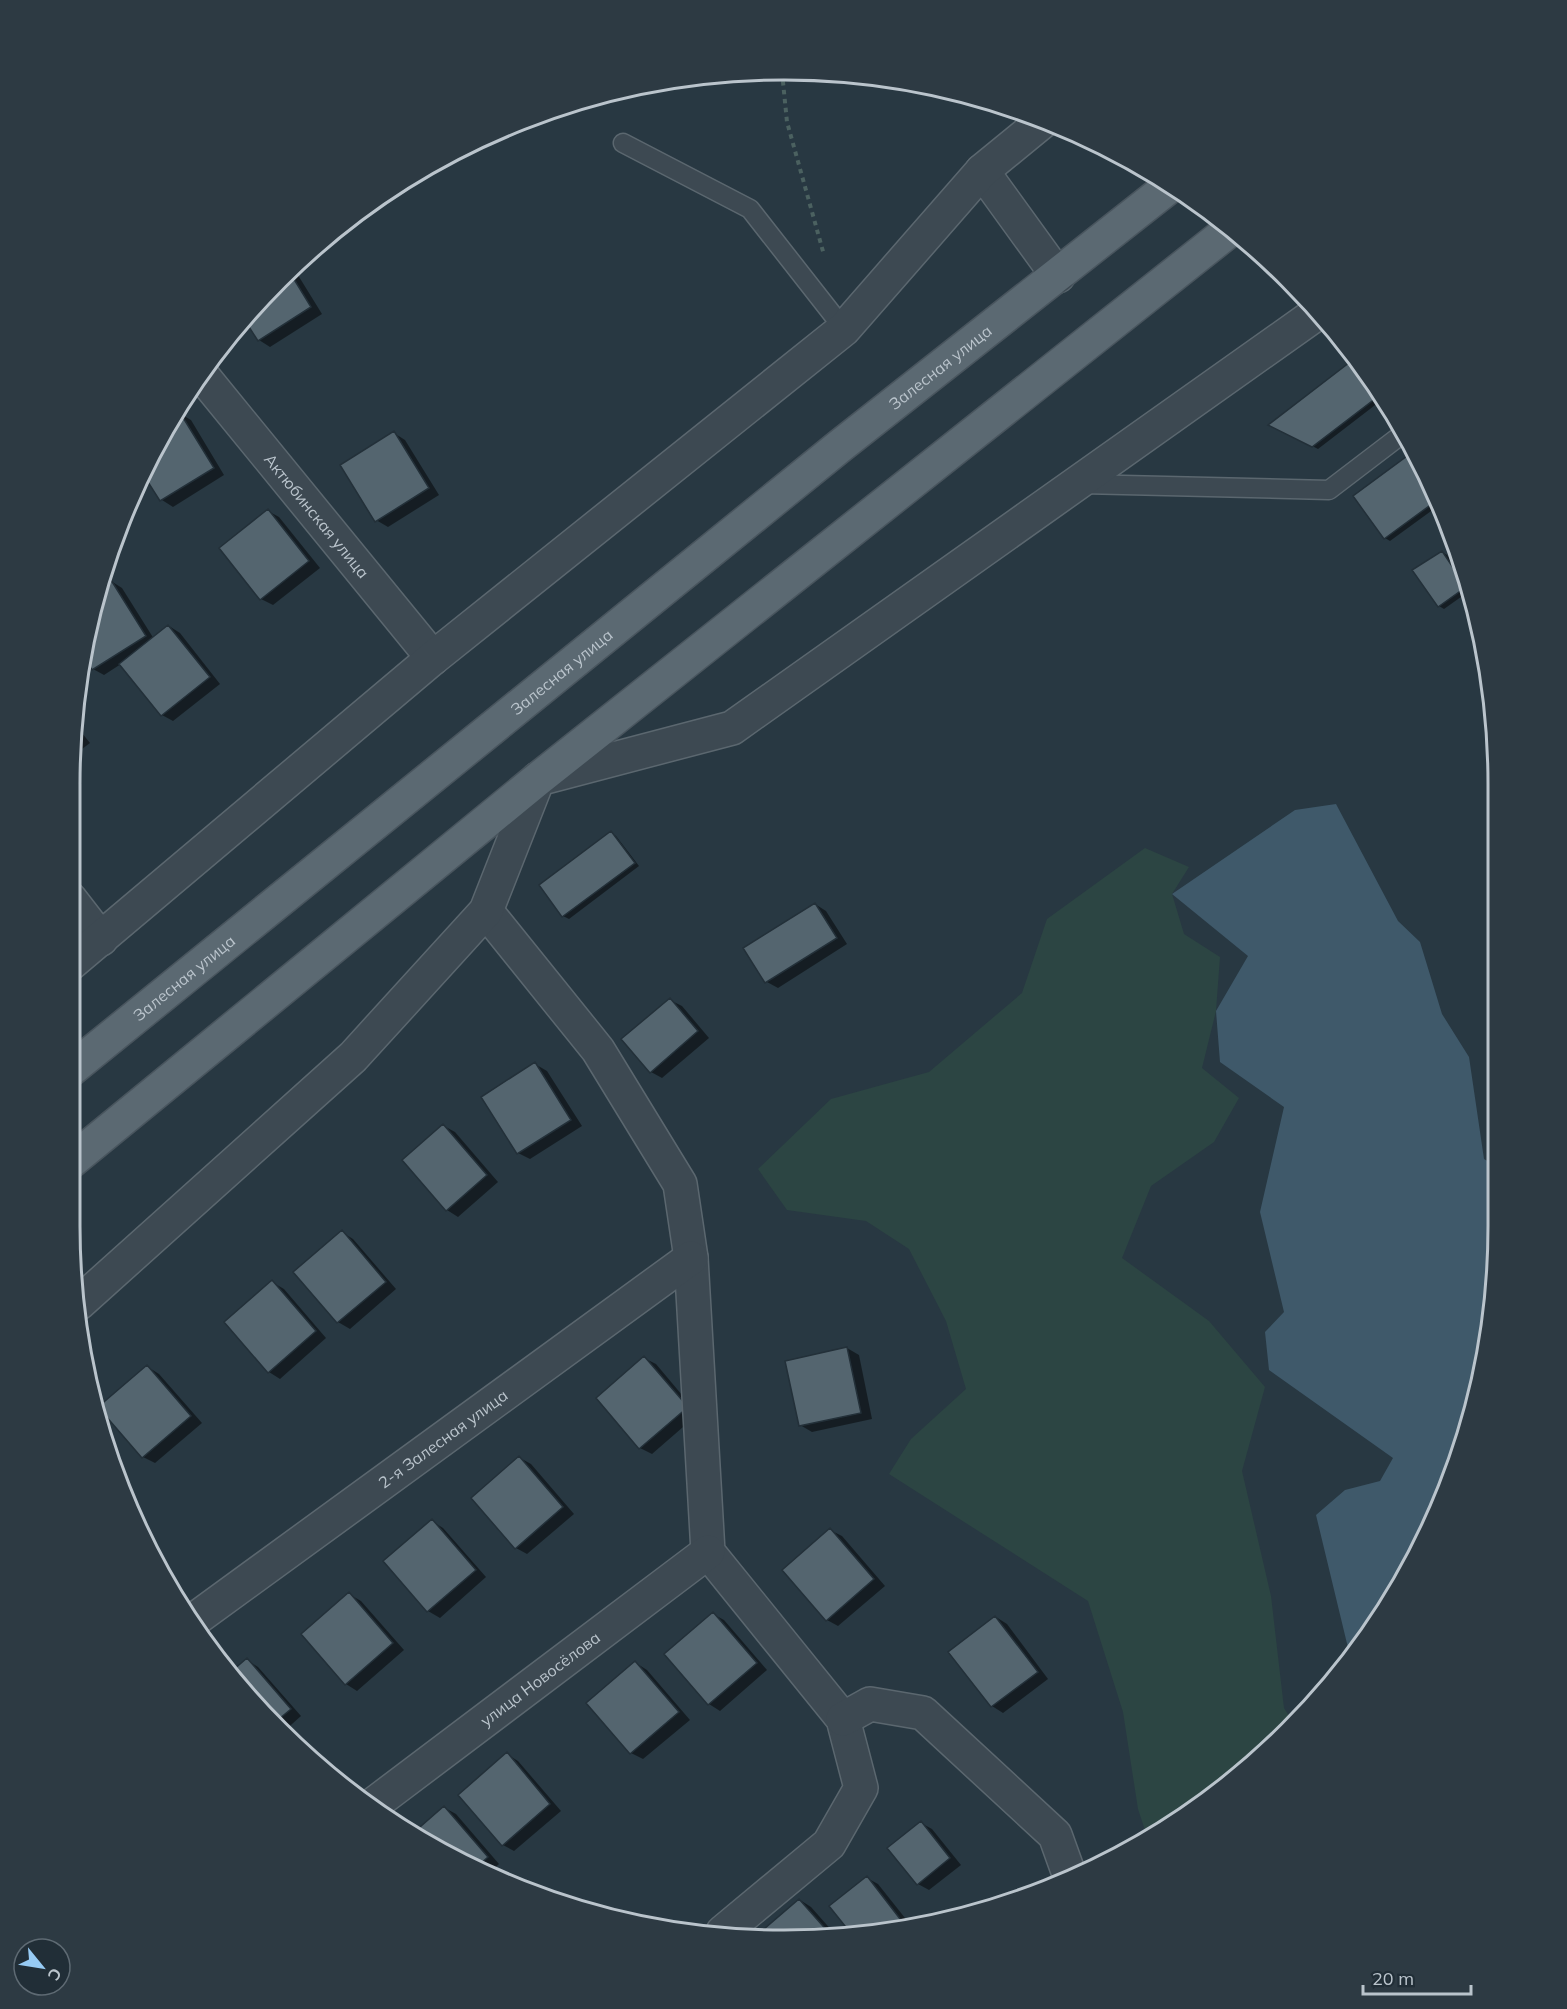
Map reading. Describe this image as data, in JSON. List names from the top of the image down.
{
  "streets": {
    "main road": ["Залесная улица"],
    "street": ["Актюбинская улица", "2-я Залесная улица", "улица Новосёлова"]
  },
  "scale_bar": "20 m",
  "north": "bottom right"
}
